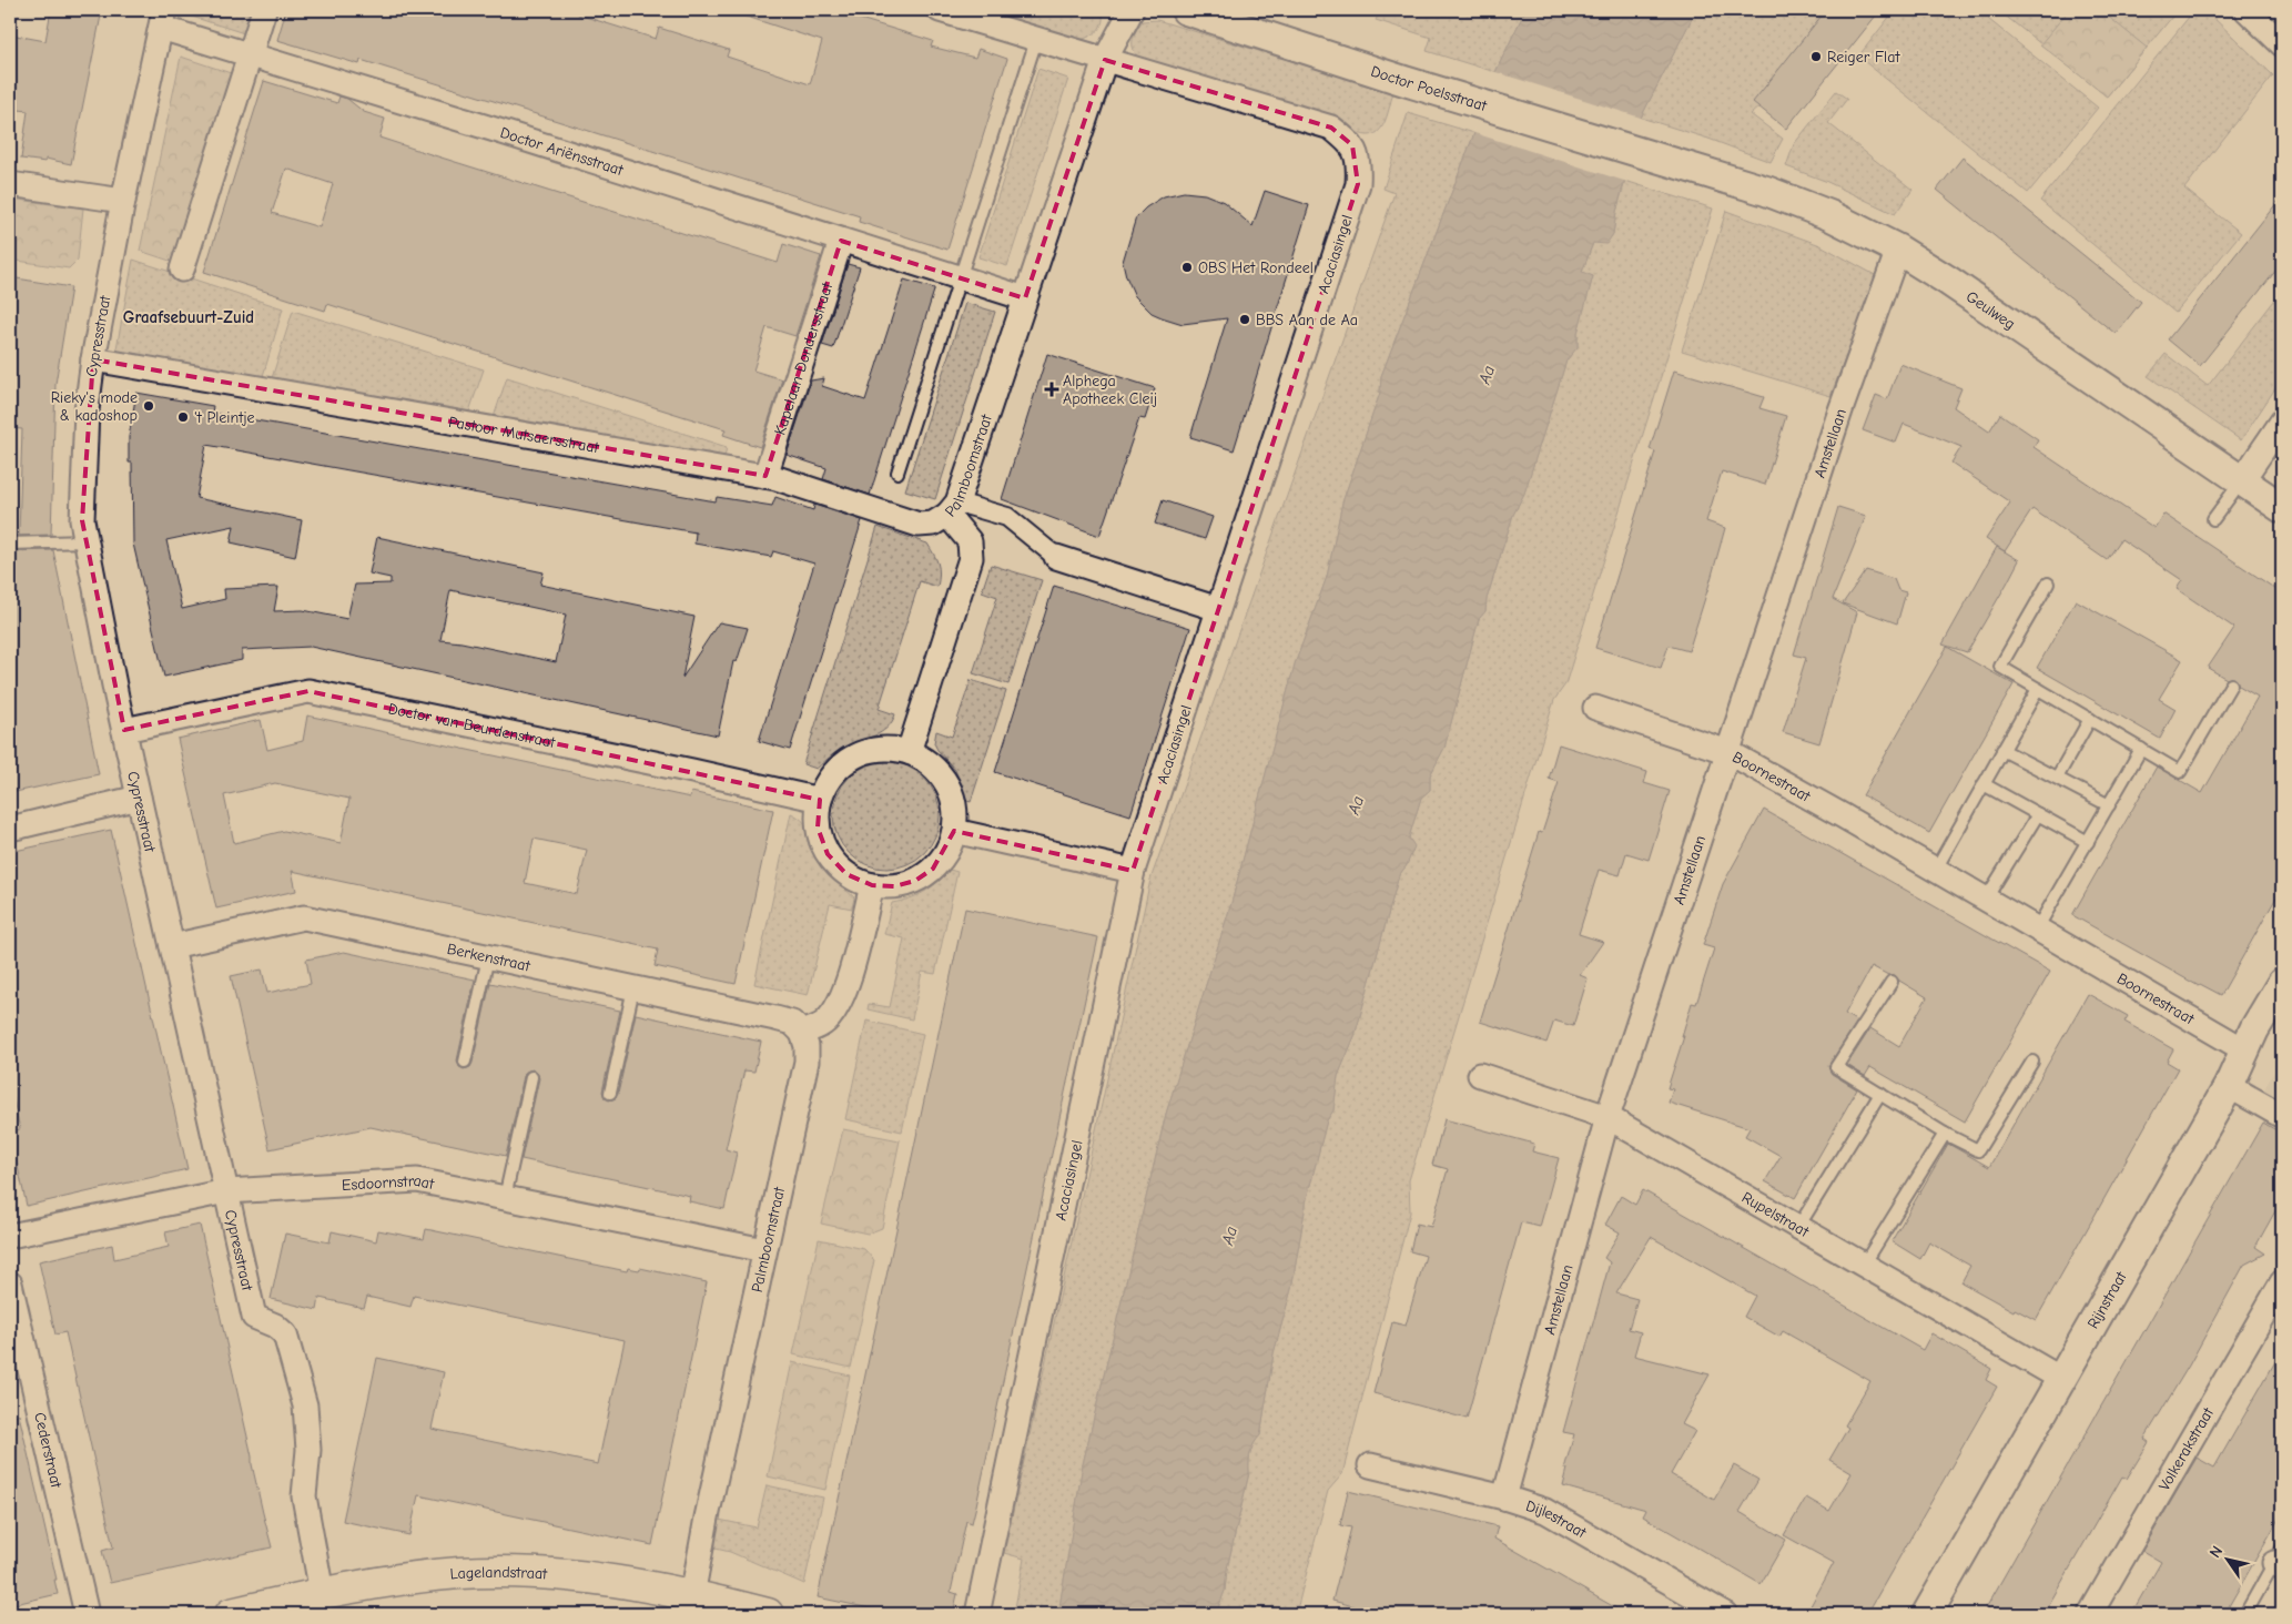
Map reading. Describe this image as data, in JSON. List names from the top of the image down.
{
  "streets": {
    "main road": ["Lagelandstraat"],
    "street": [
      "Doctor Poelsstraat",
      "Doctor Ariënsstraat",
      "Acaciasingel",
      "Geulweg",
      "Cypresstraat",
      "Kapelaan Dondersstraat",
      "Pastoor Mutsaersstraat",
      "Amstellaan",
      "Palmboomstraat",
      "Doctor van Beurdenstraat",
      "Boornestraat",
      "Berkenstraat",
      "Esdoornstraat",
      "Rupelstraat",
      "Rijnstraat",
      "Cederstraat",
      "Volkerakstraat",
      "Dijlestraat"
    ]
  },
  "crossings": [
    ["Doctor Poelsstraat", "Geulweg"],
    ["Doctor Ariënsstraat", "Cypresstraat"],
    ["Doctor Ariënsstraat", "Kapelaan Dondersstraat"],
    ["Acaciasingel", "Palmboomstraat"],
    ["Geulweg", "Amstellaan"],
    ["Cypresstraat", "Pastoor Mutsaersstraat"],
    ["Cypresstraat", "Doctor van Beurdenstraat"],
    ["Cypresstraat", "Berkenstraat"],
    ["Cypresstraat", "Esdoornstraat"],
    ["Cypresstraat", "Lagelandstraat"],
    ["Kapelaan Dondersstraat", "Pastoor Mutsaersstraat"],
    ["Pastoor Mutsaersstraat", "Palmboomstraat"],
    ["Amstellaan", "Boornestraat"],
    ["Amstellaan", "Rupelstraat"],
    ["Amstellaan", "Dijlestraat"],
    ["Palmboomstraat", "Doctor van Beurdenstraat"],
    ["Palmboomstraat", "Berkenstraat"],
    ["Palmboomstraat", "Esdoornstraat"],
    ["Palmboomstraat", "Lagelandstraat"],
    ["Boornestraat", "Rijnstraat"],
    ["Rupelstraat", "Rijnstraat"]
  ],
  "districts": ["Graafsebuurt-Zuid"],
  "water": ["Aa"],
  "places": {
    "other": [
      "Reiger Flat",
      "OBS Het Rondeel",
      "BBS Aan de Aa",
      "Rieky's mode & kadoshop",
      "'t Pleintje"
    ],
    "health": ["Alphega Apotheek Cleij"]
  },
  "north": "top left"
}
